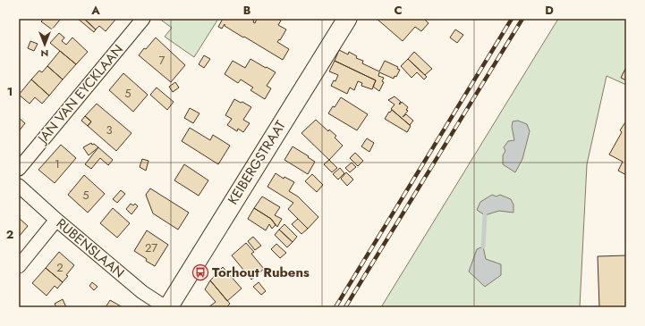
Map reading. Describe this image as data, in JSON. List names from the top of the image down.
{
  "streets": {
    "street": ["JAN VAN EYCKLAAN", "KEIBERGSTRAAT", "RUBENSLAAN"]
  },
  "places": {
    "bus stop": ["Torhout Rubens"]
  },
  "house_numbers": [
    "7",
    "5",
    "3",
    "1",
    "5",
    "27",
    "2"
  ],
  "north": "bottom",
  "grid": {
    "columns": [
      "A",
      "B",
      "C",
      "D"
    ],
    "rows": ["1", "2"]
  }
}
